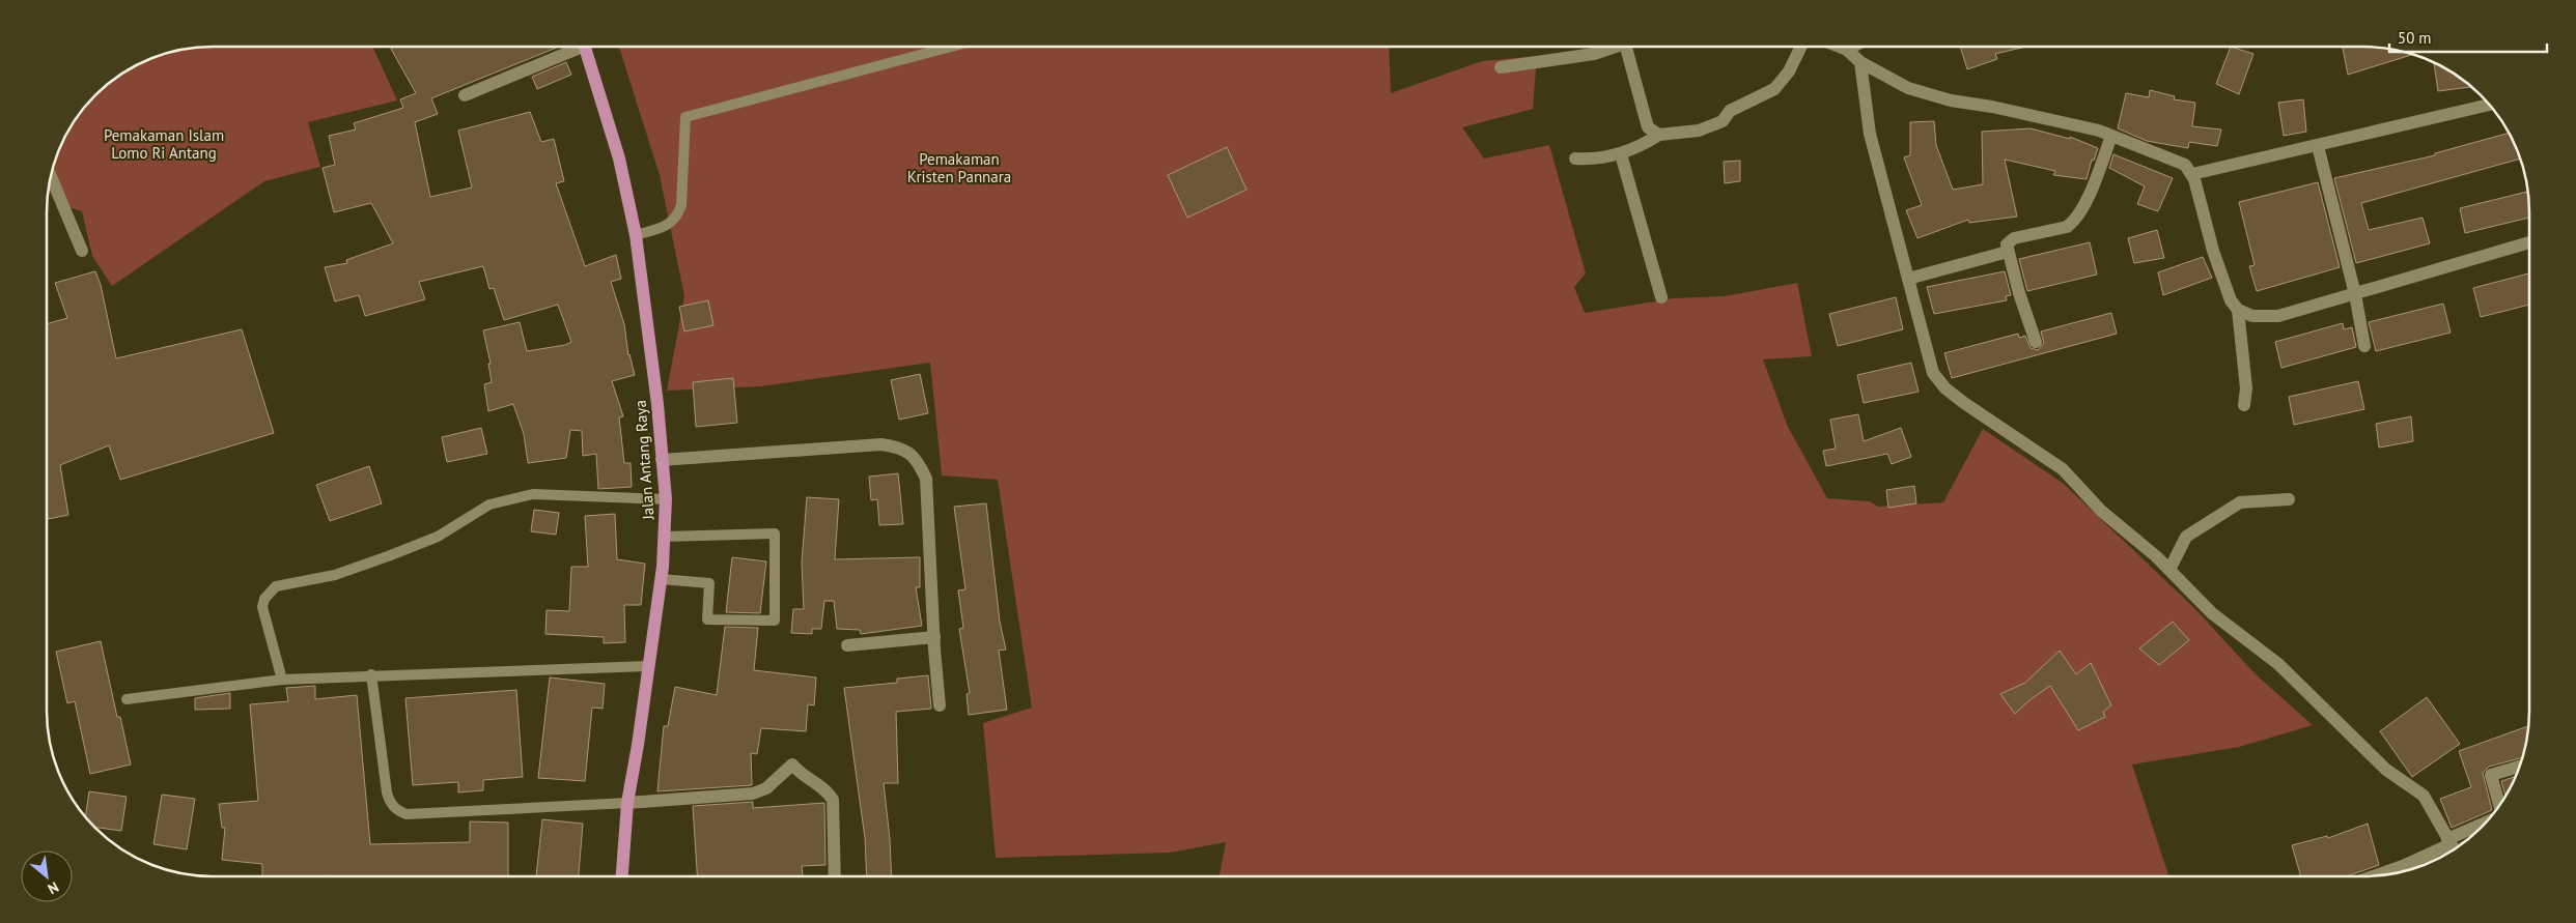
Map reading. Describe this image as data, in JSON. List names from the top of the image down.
{
  "streets": {
    "main road": ["Jalan Antang Raya"]
  },
  "parks": ["Pemakaman Islam Lomo Ri Antang", "Pemakaman Kristen Pannara"],
  "scale_bar": "50 m",
  "north": "bottom right"
}
